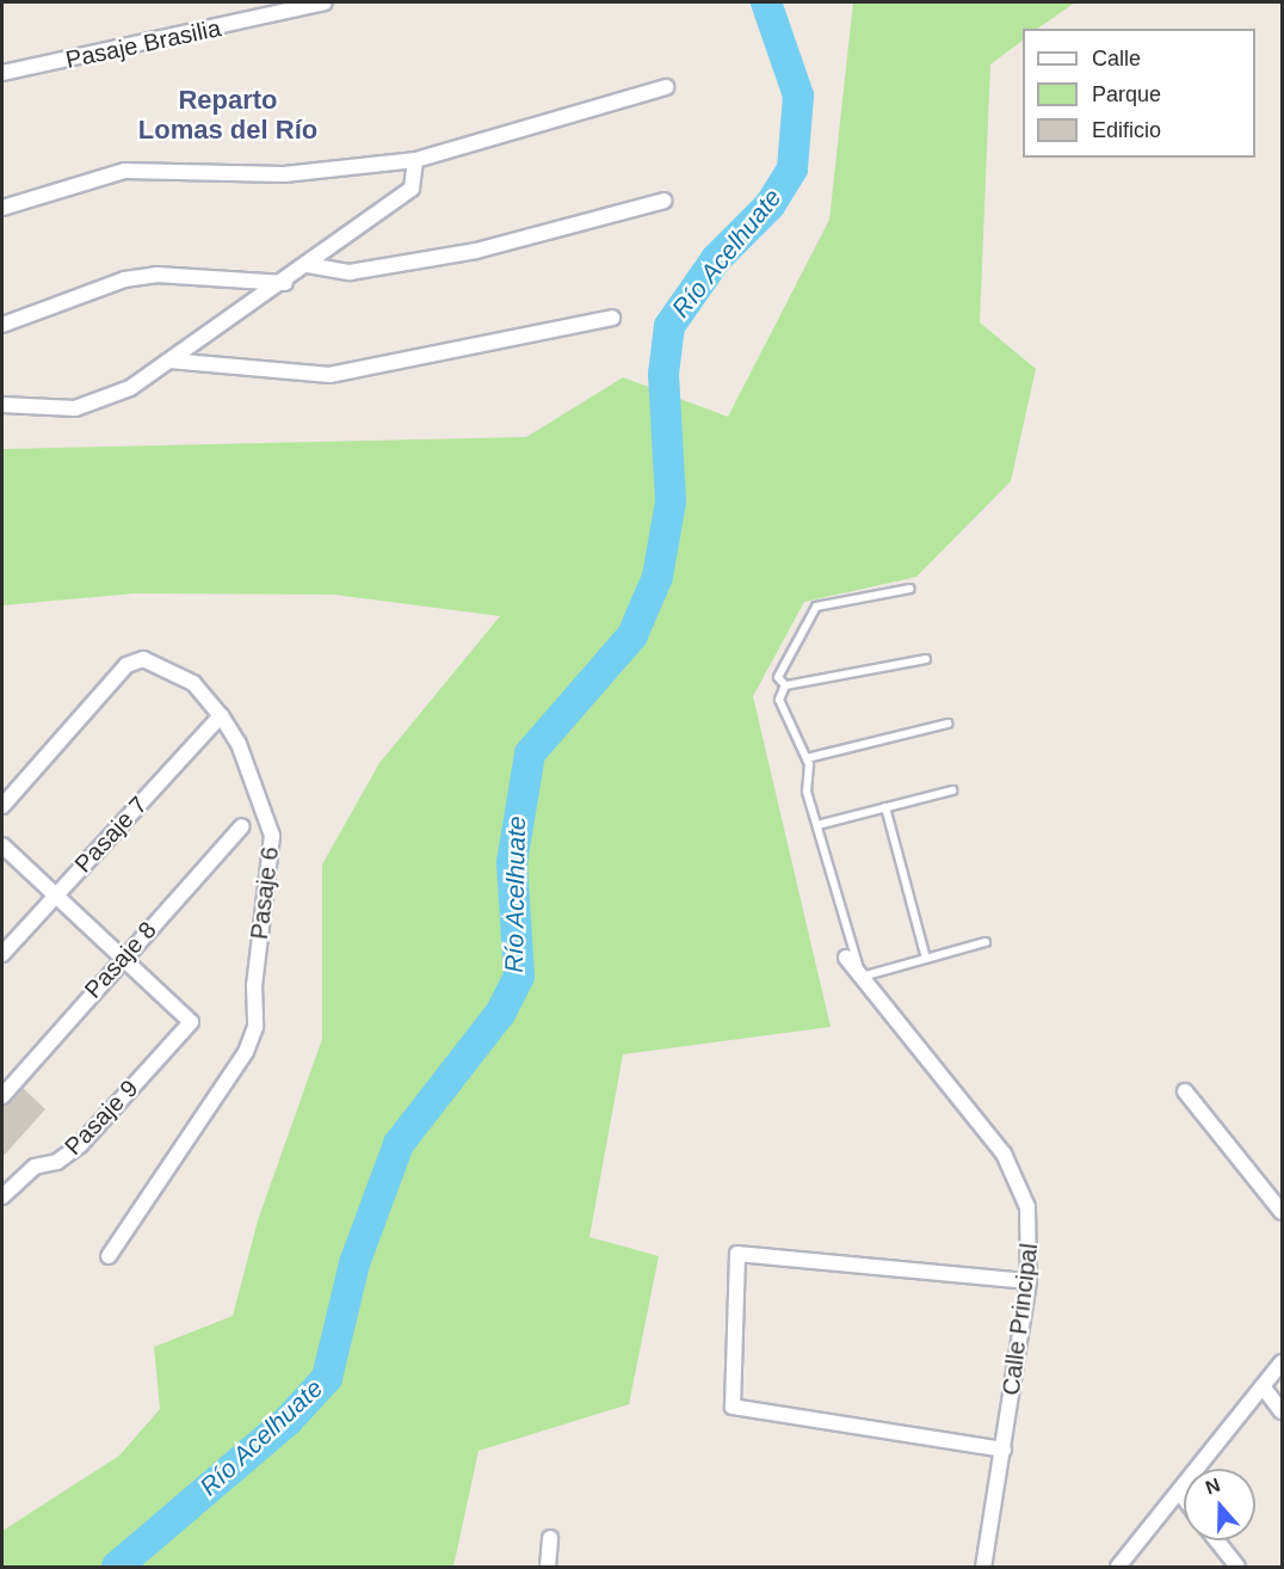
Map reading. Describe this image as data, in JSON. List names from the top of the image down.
{
  "streets": {
    "street": [
      "Pasaje Brasilia",
      "Pasaje 7",
      "Pasaje 6",
      "Pasaje 8",
      "Pasaje 9",
      "Calle Principal"
    ]
  },
  "crossings": [
    ["Pasaje 7", "Pasaje 6"],
    ["Pasaje 8", "Pasaje 9"]
  ],
  "districts": ["Reparto Lomas del Río"],
  "water": ["Río Acelhuate"],
  "legend": ["Calle", "Parque", "Edificio"],
  "north": "top"
}
